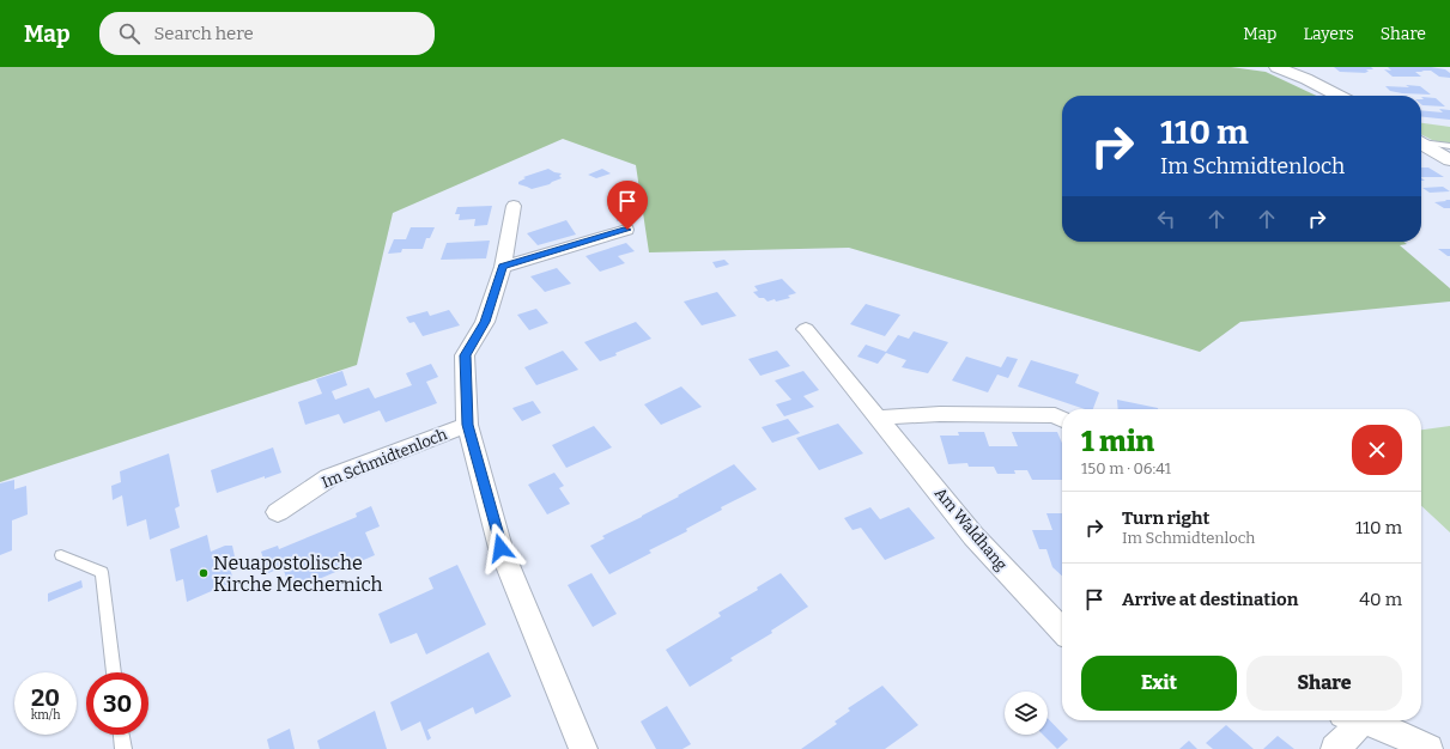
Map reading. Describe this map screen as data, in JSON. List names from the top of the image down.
{
  "streets": {
    "street": ["Im Schmidtenloch", "Am Waldhang"]
  },
  "places": ["Neuapostolische Kirche Mechernich"],
  "page": {
    "header": "Map",
    "search": "Search here",
    "nav": ["Map", "Layers", "Share"],
    "turn": ["110 m", "Im Schmidtenloch"],
    "heading": ["1 min", "150 m · 06:41"],
    "list": [
      {
        "name": "Turn right",
        "note": "Im Schmidtenloch",
        "value": "110 m"
      },
      {
        "name": "Arrive at destination",
        "value": "40 m"
      }
    ],
    "buttons": ["Exit", "Share"],
    "speed": "20 km/h",
    "limit": "30"
  }
}
